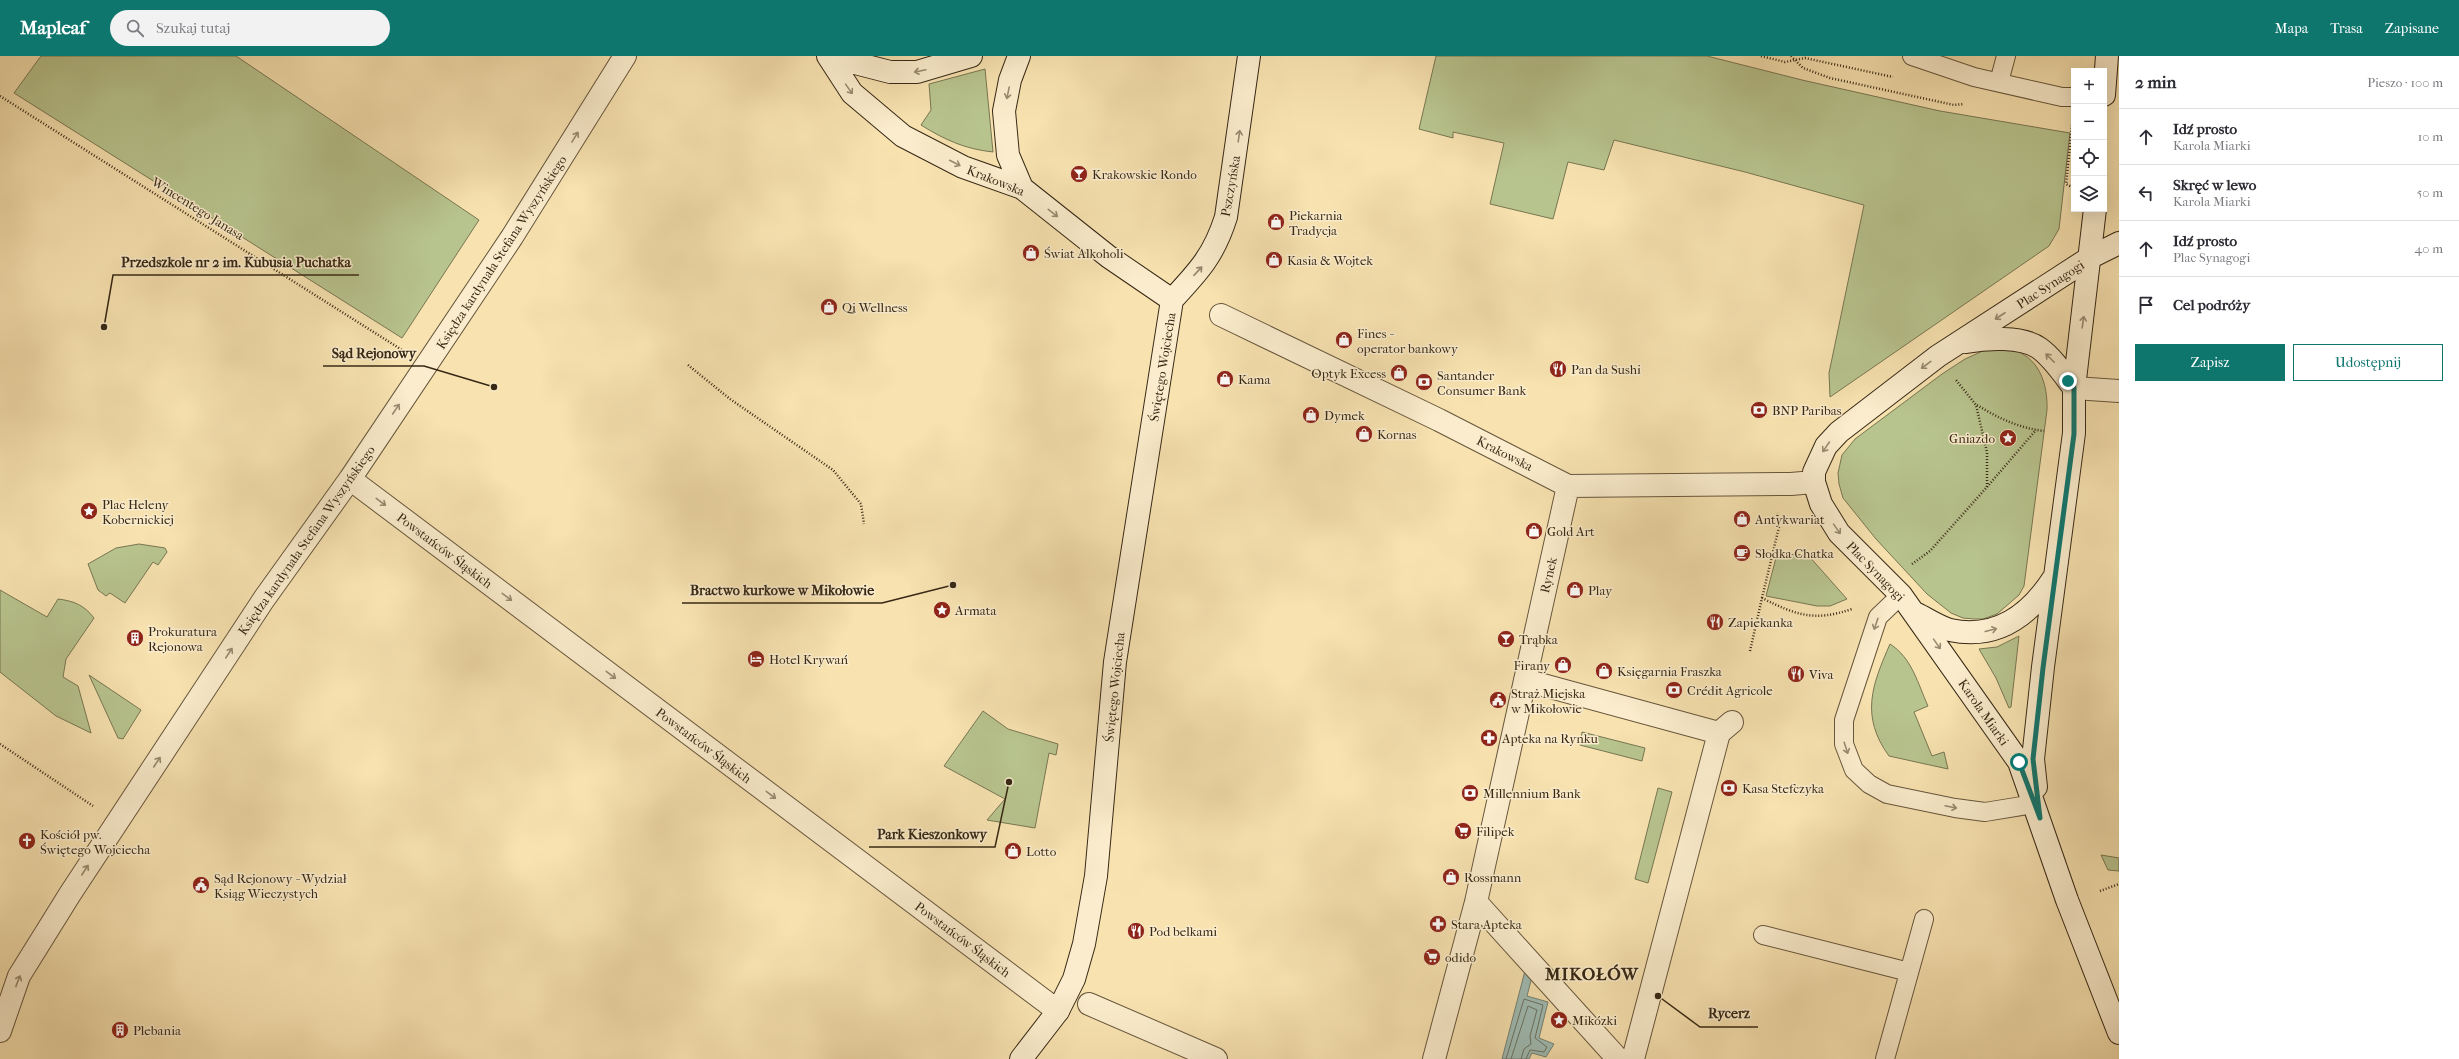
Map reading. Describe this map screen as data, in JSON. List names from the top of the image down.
{
  "streets": {
    "street": [
      "Krakowska",
      "Pszczyńska",
      "Księdza kardynała Stefana Wyszyńskiego",
      "Plac Synagogi",
      "Świętego Wojciecha",
      "Powstańców Śląskich",
      "Rynek",
      "Karola Miarki"
    ],
    "path": ["Wincentego Janasa"]
  },
  "crossings": [
    ["Krakowska", "Pszczyńska"],
    ["Krakowska", "Plac Synagogi"],
    ["Krakowska", "Świętego Wojciecha"],
    ["Krakowska", "Rynek"],
    ["Pszczyńska", "Świętego Wojciecha"],
    ["Księdza kardynała Stefana Wyszyńskiego", "Powstańców Śląskich"],
    ["Plac Synagogi", "Karola Miarki"],
    ["Świętego Wojciecha", "Powstańców Śląskich"]
  ],
  "one_way": [
    "Krakowska",
    "Pszczyńska",
    "Księdza kardynała Stefana Wyszyńskiego",
    "Powstańców Śląskich"
  ],
  "districts": ["MIKOŁÓW"],
  "places": {
    "bar": ["Krakowskie Rondo", "Trąbka"],
    "shop": [
      "Piekarnia Tradycja",
      "Świat Alkoholi",
      "Kasia & Wojtek",
      "Qi Wellness",
      "Fines - operator bankowy",
      "Optyk Excess",
      "Kama",
      "Dymek",
      "Kornas",
      "Antykwariat",
      "Gold Art",
      "Play",
      "Firany",
      "Księgarnia Fraszka",
      "Lotto",
      "Rossmann"
    ],
    "other": [
      "Przedszkole nr 2 im. Kubusia Puchatka",
      "Sąd Rejonowy",
      "Bractwo kurkowe w Mikołowie",
      "Park Kieszonkowy",
      "Rycerz"
    ],
    "restaurant": [
      "Pan da Sushi",
      "Zapiekanka",
      "Viva",
      "Pod belkami"
    ],
    "bank": [
      "Santander Consumer Bank",
      "BNP Paribas",
      "Crédit Agricole",
      "Kasa Stefczyka",
      "Millennium Bank"
    ],
    "place": [
      "Gniazdo",
      "Plac Heleny Kobernickiej",
      "Armata",
      "Mikózki"
    ],
    "cafe": ["Słodka Chatka"],
    "building": ["Prokuratura Rejonowa", "Plebania"],
    "hotel": ["Hotel Krywań"],
    "public building": ["Straż Miejska w Mikołowie", "Sąd Rejonowy - Wydział Ksiąg Wieczystych"],
    "pharmacy": ["Apteka na Rynku", "Stara Apteka"],
    "supermarket": ["Filipek", "odido"],
    "church": ["Kościół pw. Świętego Wojciecha"]
  },
  "page": {
    "header": "Mapleaf",
    "search": "Szukaj tutaj",
    "nav": ["Mapa", "Trasa", "Zapisane"],
    "heading": ["2 min", "Pieszo · 100 m"],
    "map_buttons": ["+", "−"],
    "list": [
      ["Idź prosto", "Karola Miarki", "10 m"],
      ["Skręć w lewo", "Karola Miarki", "50 m"],
      ["Idź prosto", "Plac Synagogi", "40 m"],
      "Cel podróży"
    ],
    "buttons": ["Zapisz", "Udostępnij"]
  }
}
